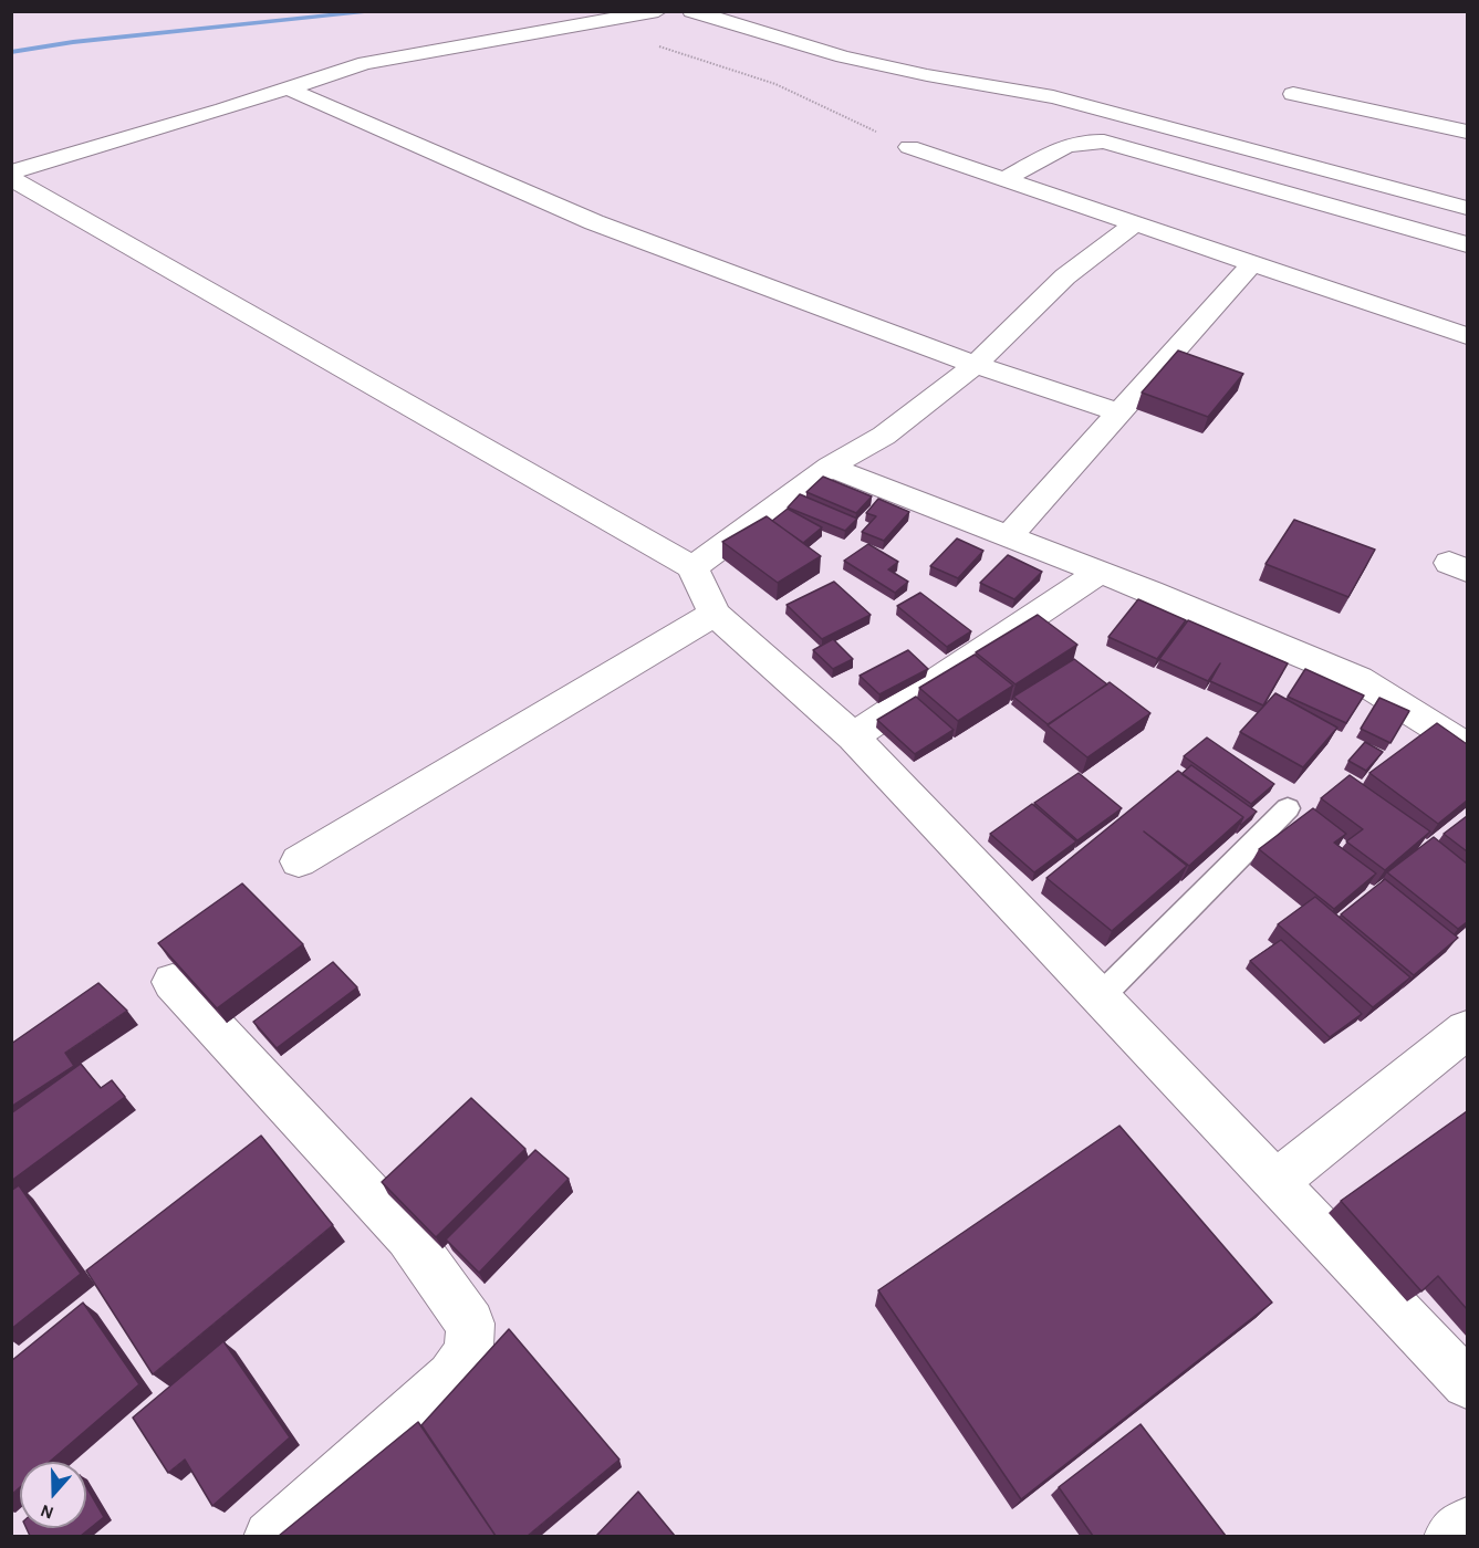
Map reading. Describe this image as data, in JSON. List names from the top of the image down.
{
  "north": "bottom"
}
